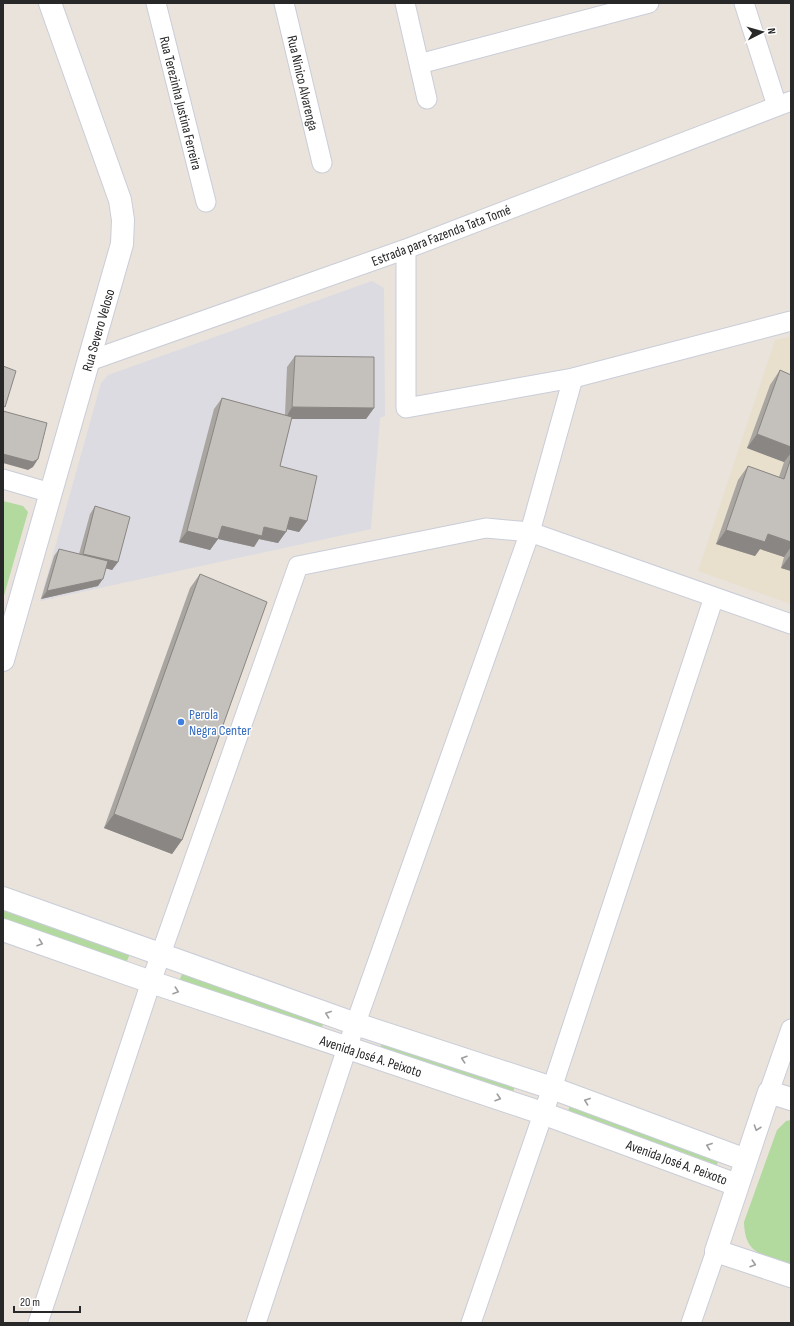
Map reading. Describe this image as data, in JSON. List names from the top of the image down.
{
  "streets": {
    "street": [
      "Rua Ninico Alvarenga",
      "Rua Terezinha Justina Ferreira",
      "Estrada para Fazenda Tata Tomé",
      "Rua Severo Veloso",
      "Avenida José A. Peixoto"
    ]
  },
  "crossings": [
    ["Estrada para Fazenda Tata Tomé", "Rua Severo Veloso"]
  ],
  "places": ["Perola Negra Center"],
  "scale_bar": "20 m",
  "north": "right"
}
